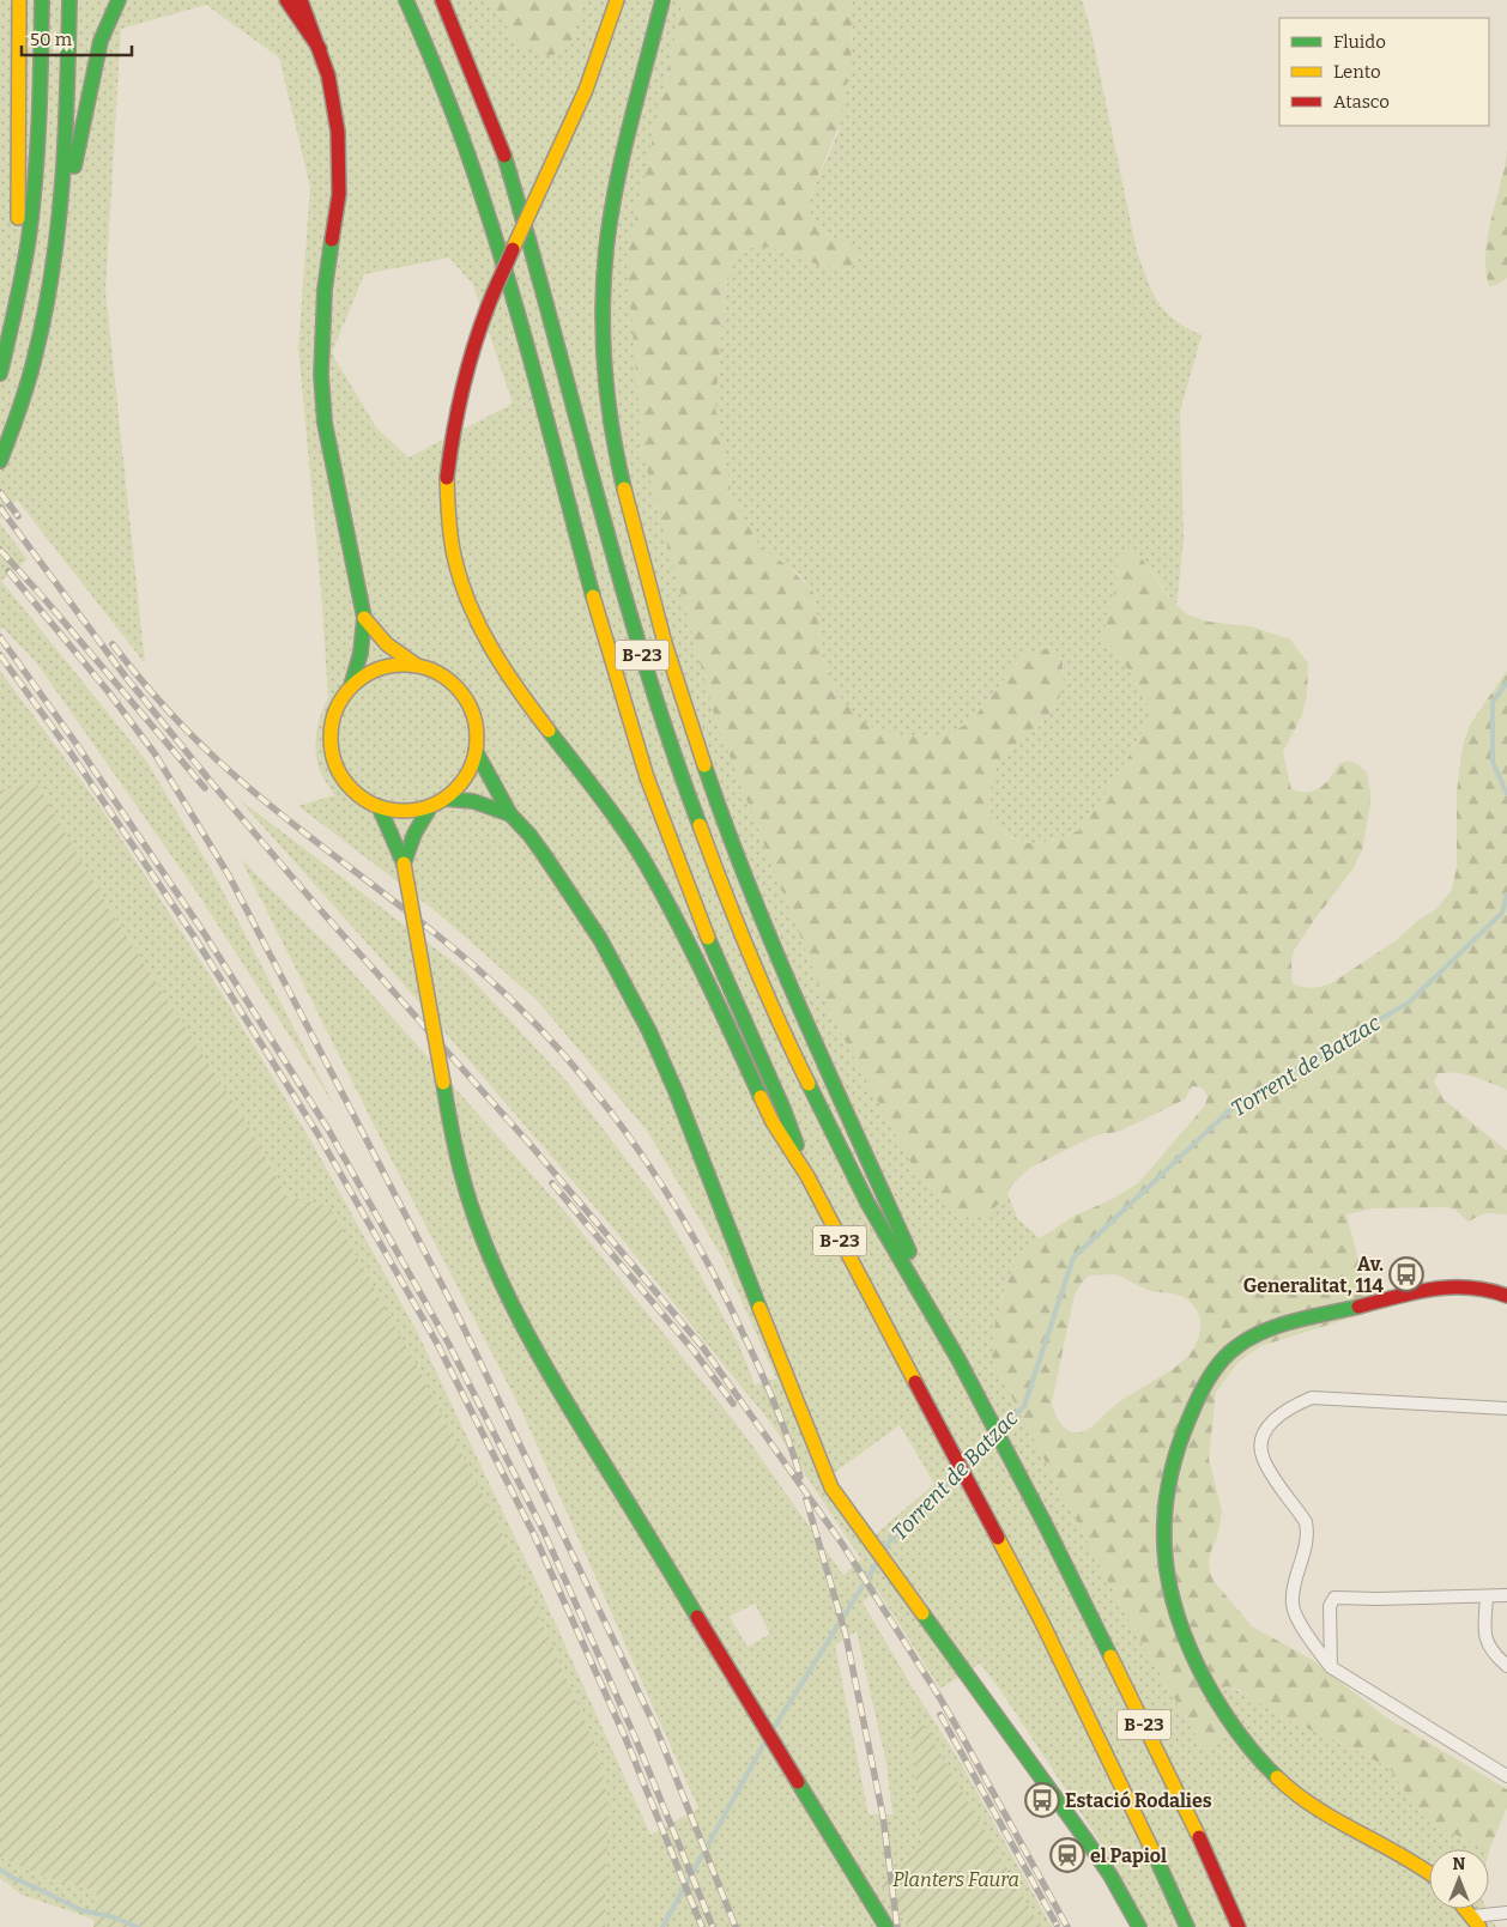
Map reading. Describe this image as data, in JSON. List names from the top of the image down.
{
  "streets": {
    "main road": ["B-23"]
  },
  "water": ["Torrent de Batzac"],
  "parks": ["Planters Faura"],
  "places": {
    "bus stop": ["Av. Generalitat, 114", "Estació Rodalies"],
    "station": ["el Papiol"]
  },
  "legend": ["Fluido", "Lento", "Atasco"],
  "scale_bar": "50 m",
  "north": "top"
}
